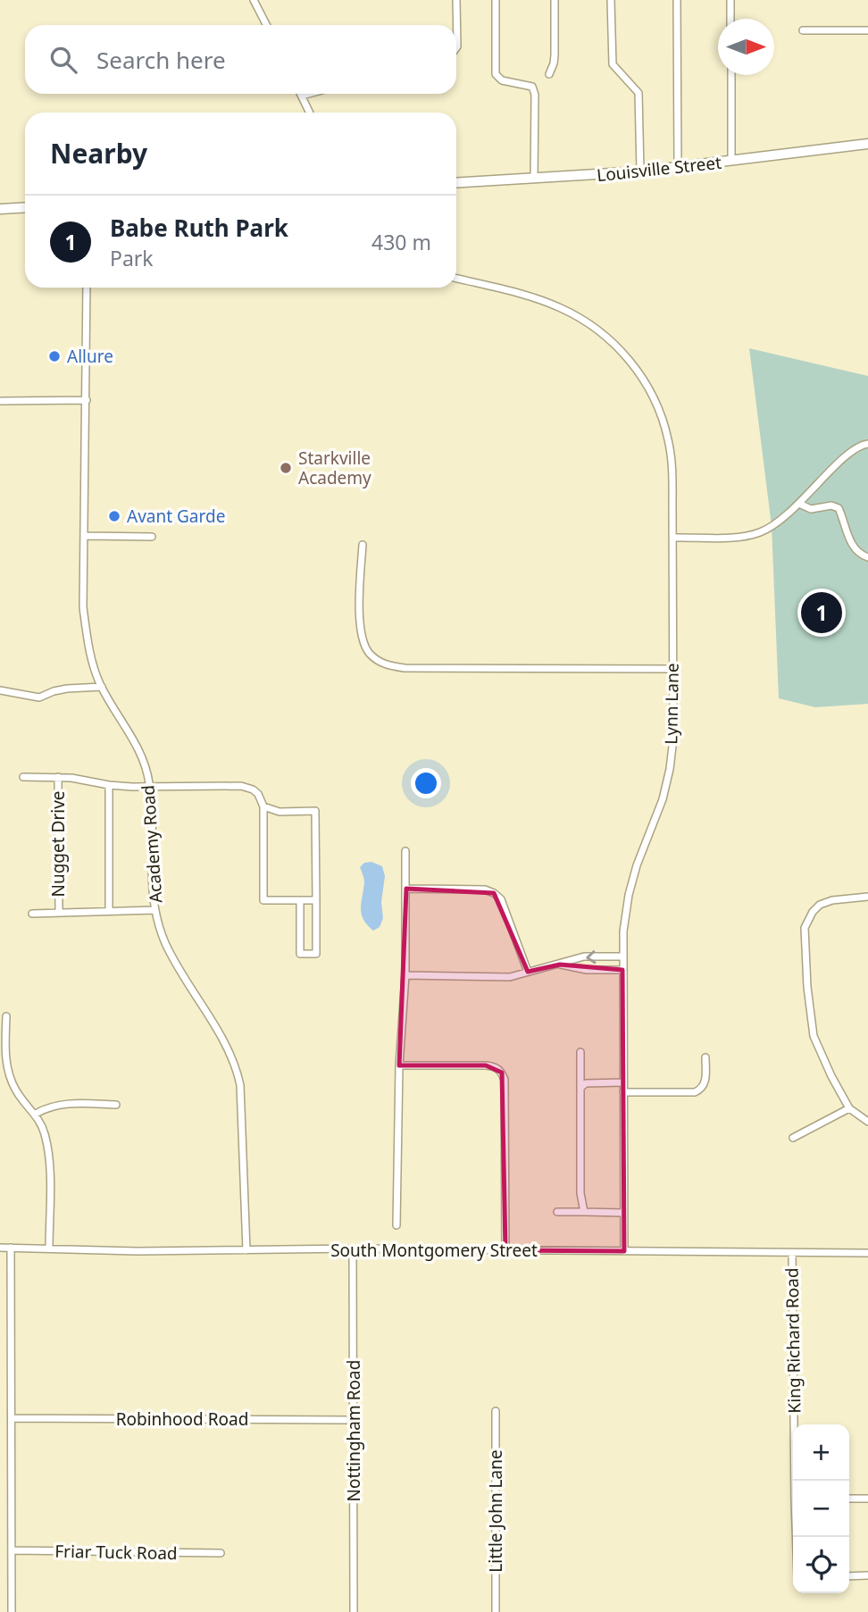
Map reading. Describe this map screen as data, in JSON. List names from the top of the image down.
{
  "streets": {
    "main road": ["Louisville Street"],
    "street": [
      "Lynn Lane",
      "Nugget Drive",
      "Academy Road",
      "South Montgomery Street",
      "King Richard Road",
      "Robinhood Road",
      "Nottingham Road",
      "Little John Lane",
      "Friar Tuck Road"
    ]
  },
  "crossings": [
    ["Lynn Lane", "South Montgomery Street"],
    ["Academy Road", "South Montgomery Street"],
    ["South Montgomery Street", "King Richard Road"],
    ["South Montgomery Street", "Nottingham Road"],
    ["Robinhood Road", "Nottingham Road"]
  ],
  "places": ["Allure", "Starkville Academy", "Avant Garde"],
  "north": "right",
  "page": {
    "search": "Search here",
    "heading": "Nearby",
    "list": [
      {
        "mark": "1",
        "name": "Babe Ruth Park",
        "note": "Park",
        "value": "430 m"
      }
    ],
    "pins": "1",
    "map_buttons": ["+", "−"]
  }
}
